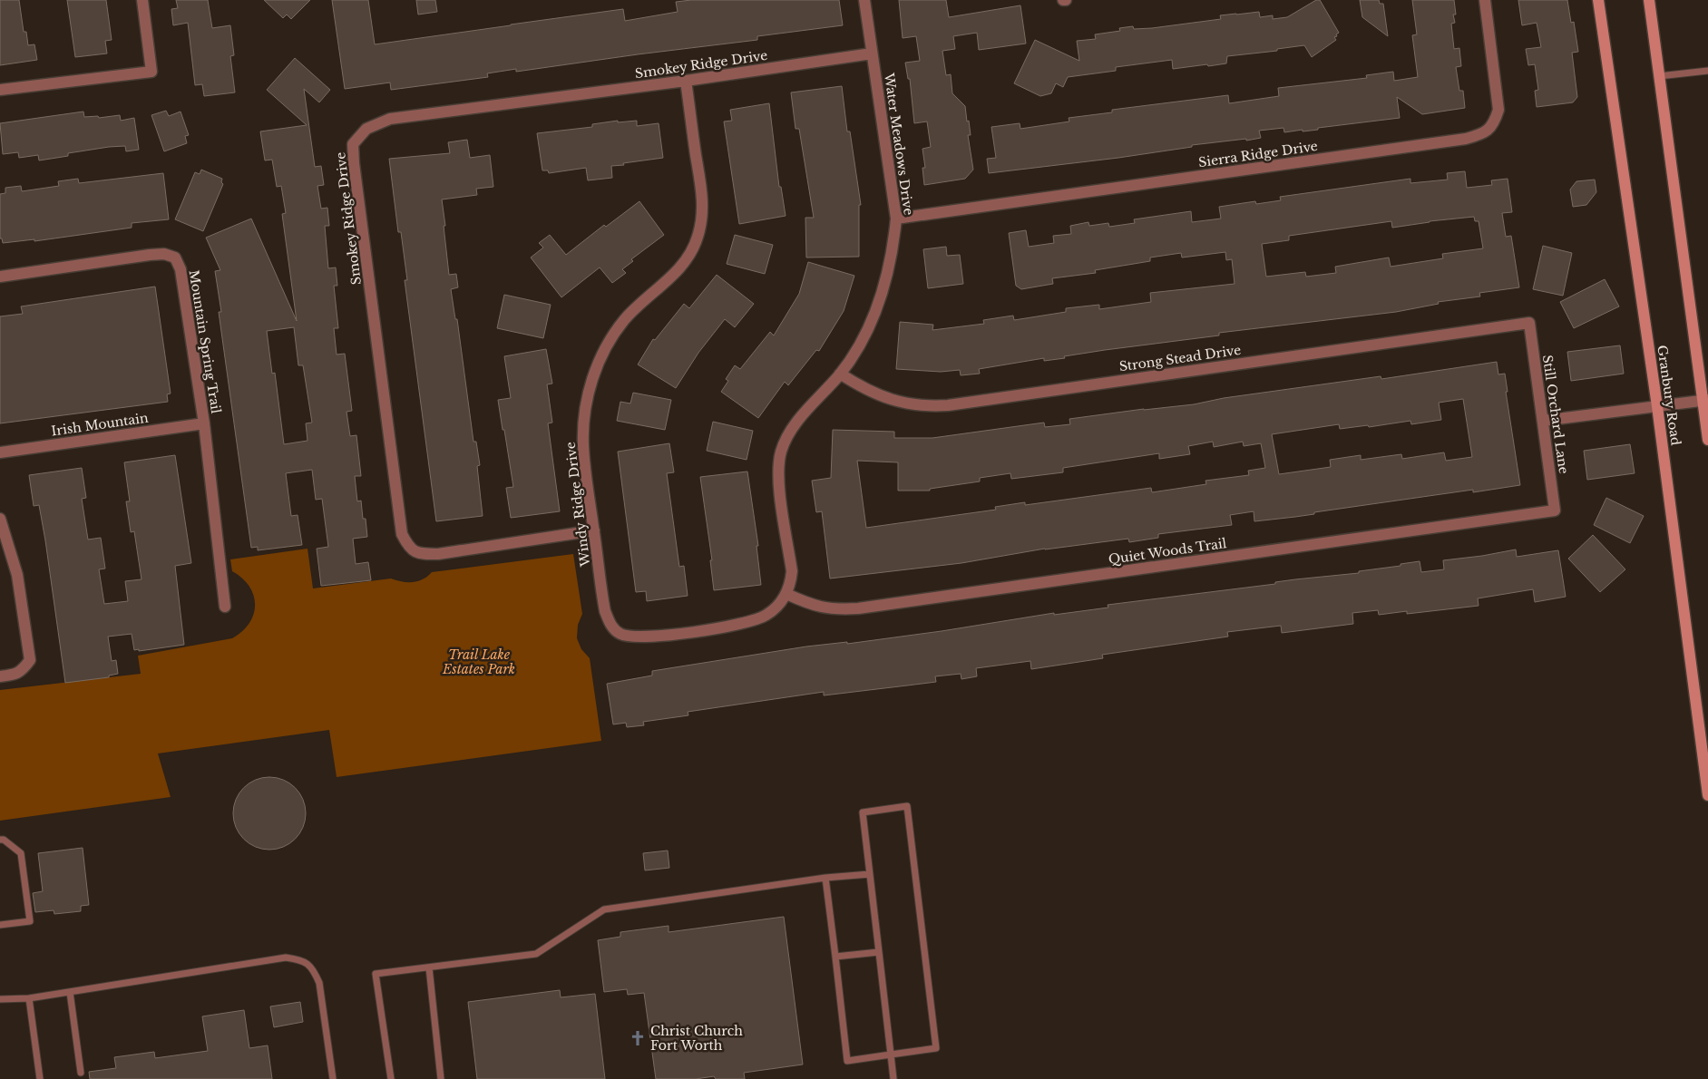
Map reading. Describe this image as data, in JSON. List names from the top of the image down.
{
  "streets": {
    "main road": ["Granbury Road"],
    "street": [
      "Smokey Ridge Drive",
      "Water Meadows Drive",
      "Sierra Ridge Drive",
      "Mountain Spring Trail",
      "Strong Stead Drive",
      "Still Orchard Lane",
      "Irish Mountain",
      "Windy Ridge Drive",
      "Quiet Woods Trail"
    ]
  },
  "crossings": [
    ["Smokey Ridge Drive", "Water Meadows Drive"],
    ["Smokey Ridge Drive", "Windy Ridge Drive"],
    ["Water Meadows Drive", "Sierra Ridge Drive"],
    ["Water Meadows Drive", "Strong Stead Drive"],
    ["Water Meadows Drive", "Windy Ridge Drive"],
    ["Water Meadows Drive", "Quiet Woods Trail"],
    ["Mountain Spring Trail", "Irish Mountain"],
    ["Strong Stead Drive", "Still Orchard Lane"],
    ["Still Orchard Lane", "Quiet Woods Trail"]
  ],
  "parks": ["Trail Lake Estates Park"],
  "places": {
    "church": ["Christ Church Fort Worth"]
  }
}
